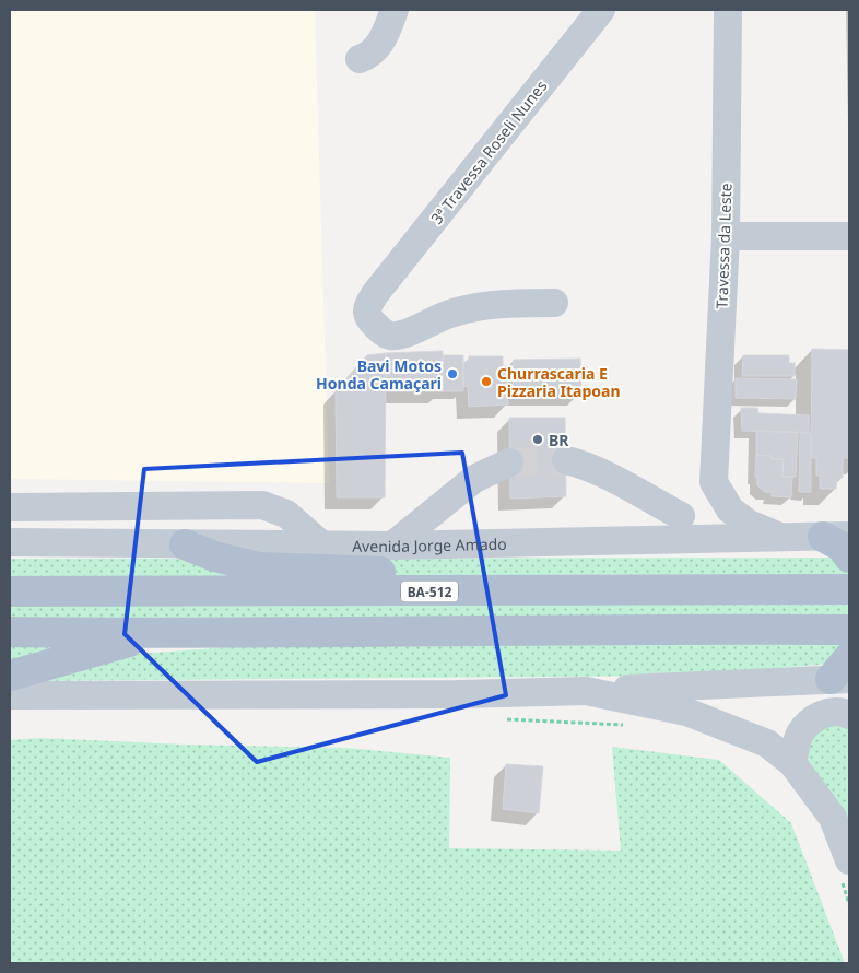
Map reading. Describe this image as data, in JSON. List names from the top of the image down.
{
  "streets": {
    "main road": ["BA-512"],
    "street": ["3ª Travessa Roseli Nunes", "Travessa da Leste", "Avenida Jorge Amado"]
  },
  "places": ["Bavi Motos Honda Camaçari", "Churrascaria E Pizzaria Itapoan", "BR"]
}
